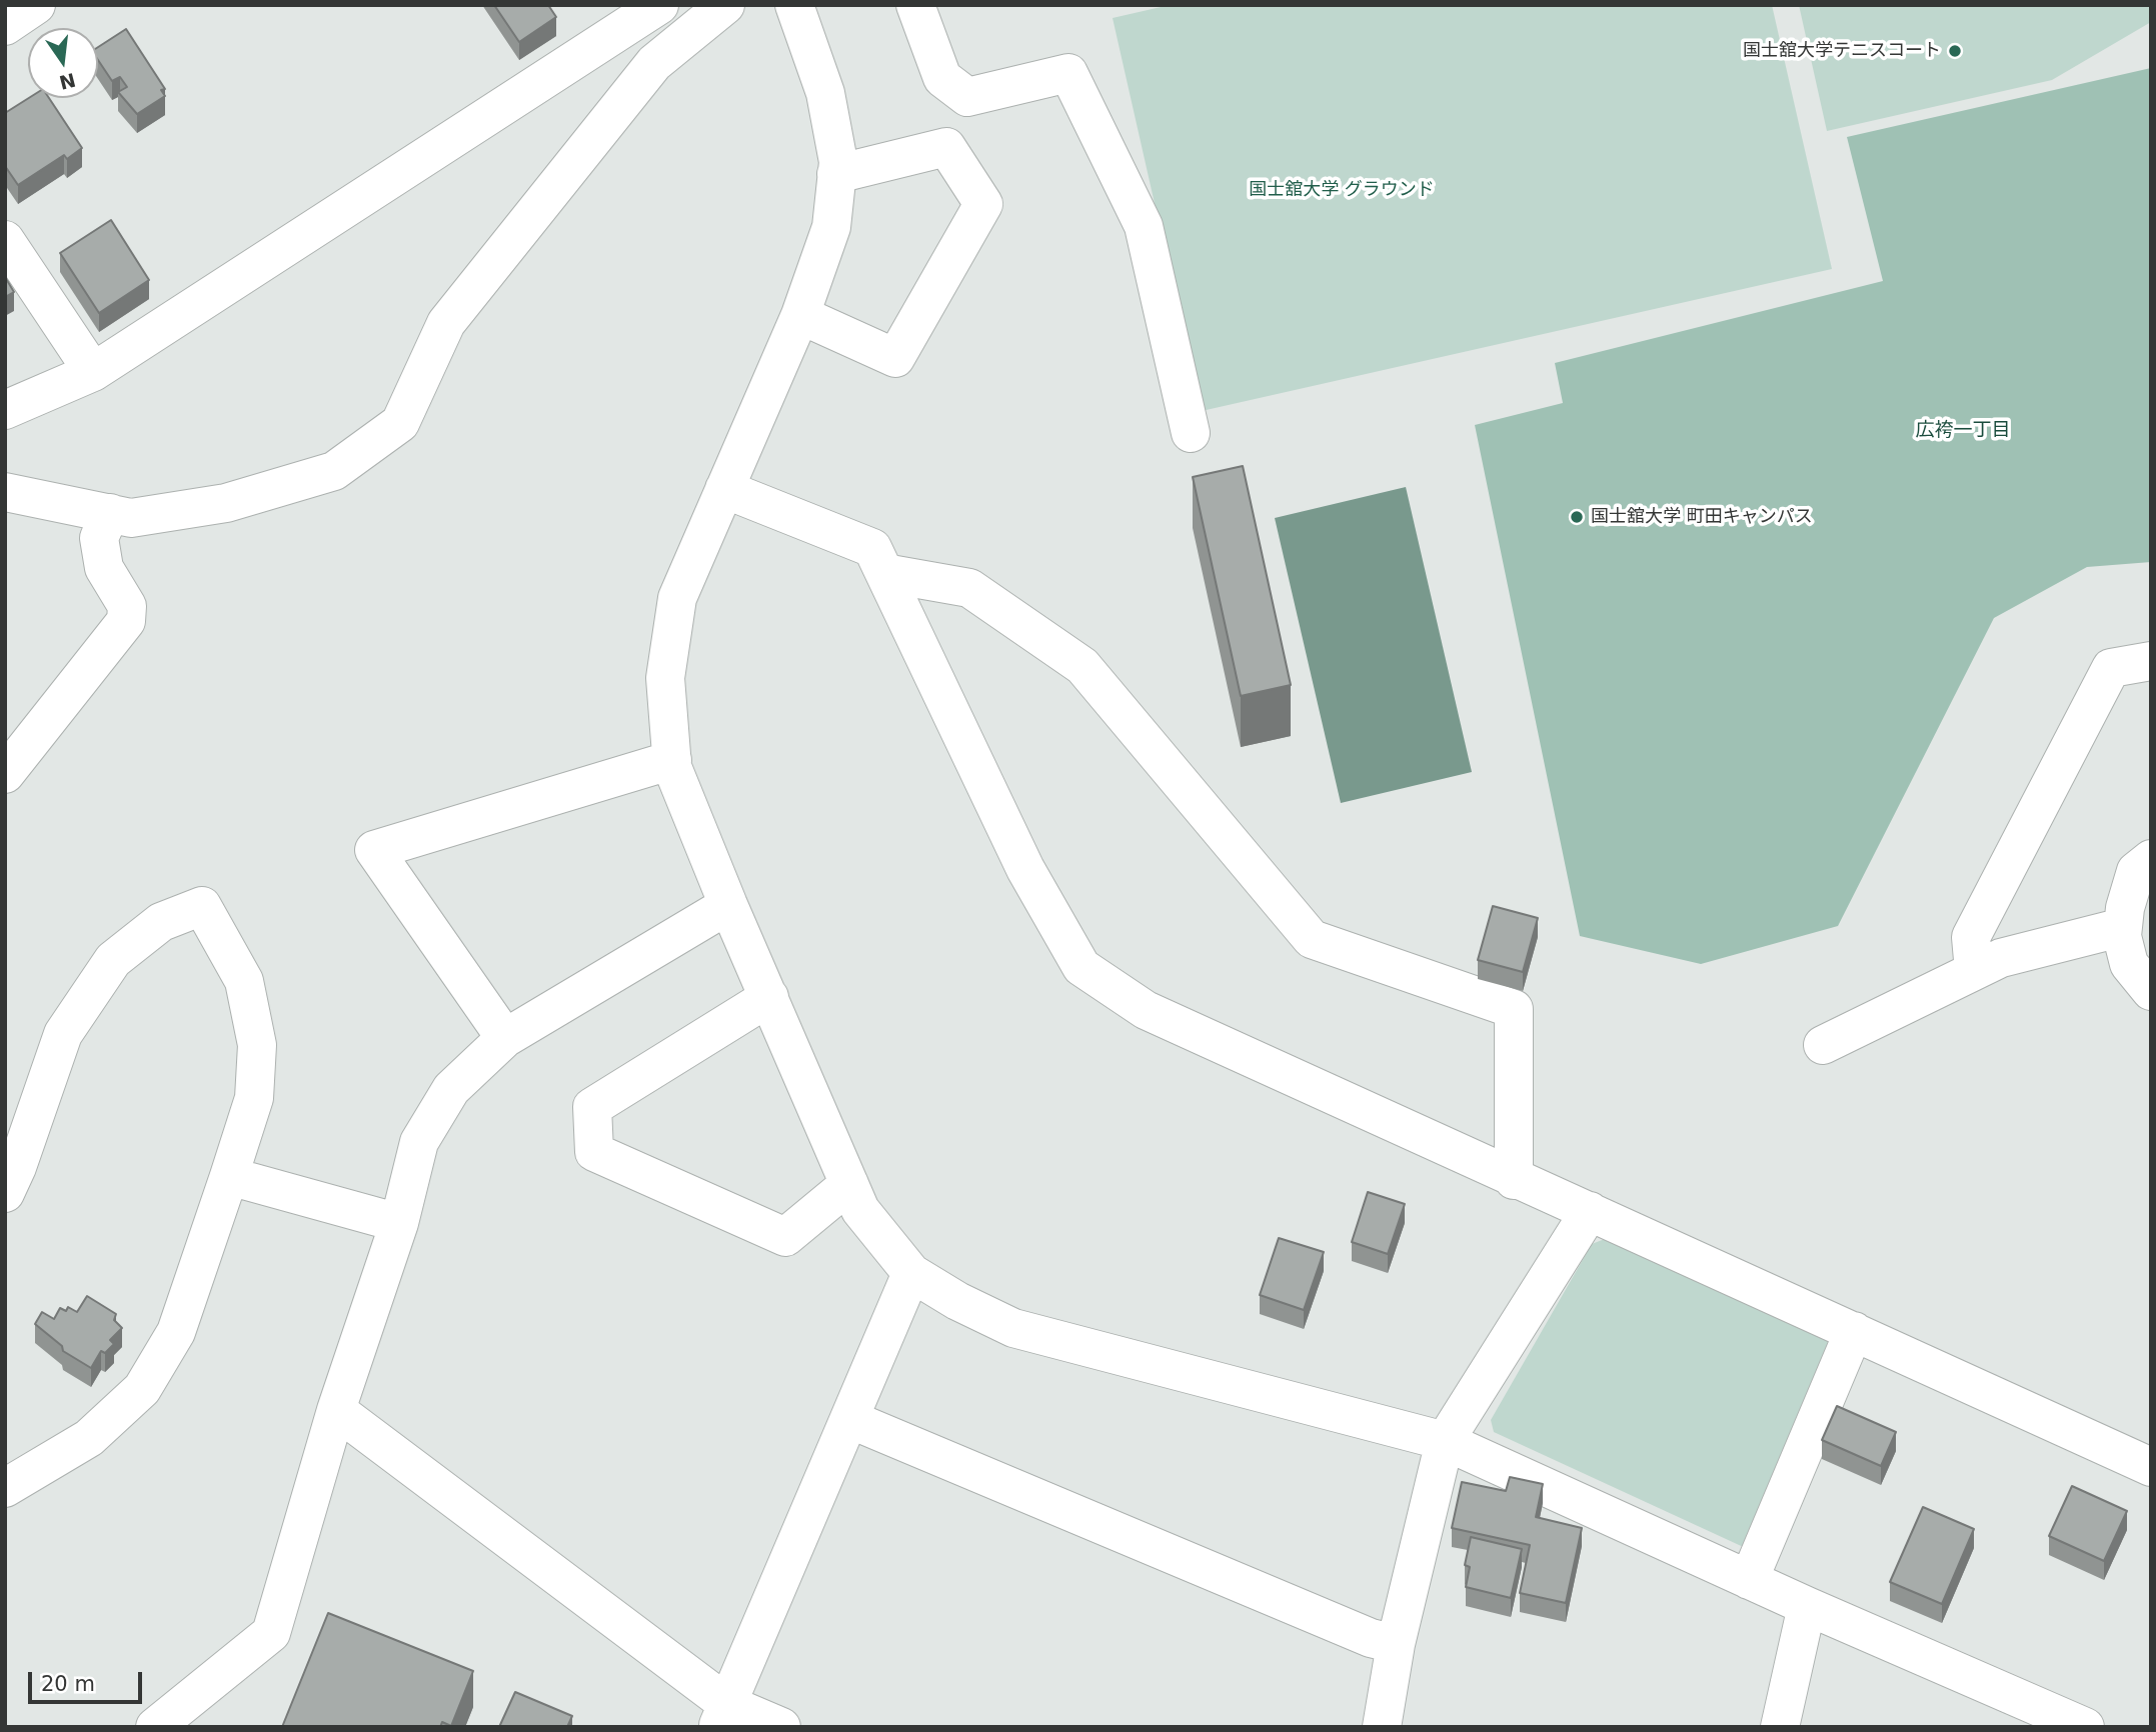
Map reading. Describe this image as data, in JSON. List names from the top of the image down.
{
  "districts": ["広袴一丁目"],
  "parks": ["国士舘大学 グラウンド"],
  "places": ["国士舘大学テニスコート", "国士舘大学 町田キャンパス"],
  "scale_bar": "20 m",
  "north": "bottom"
}
